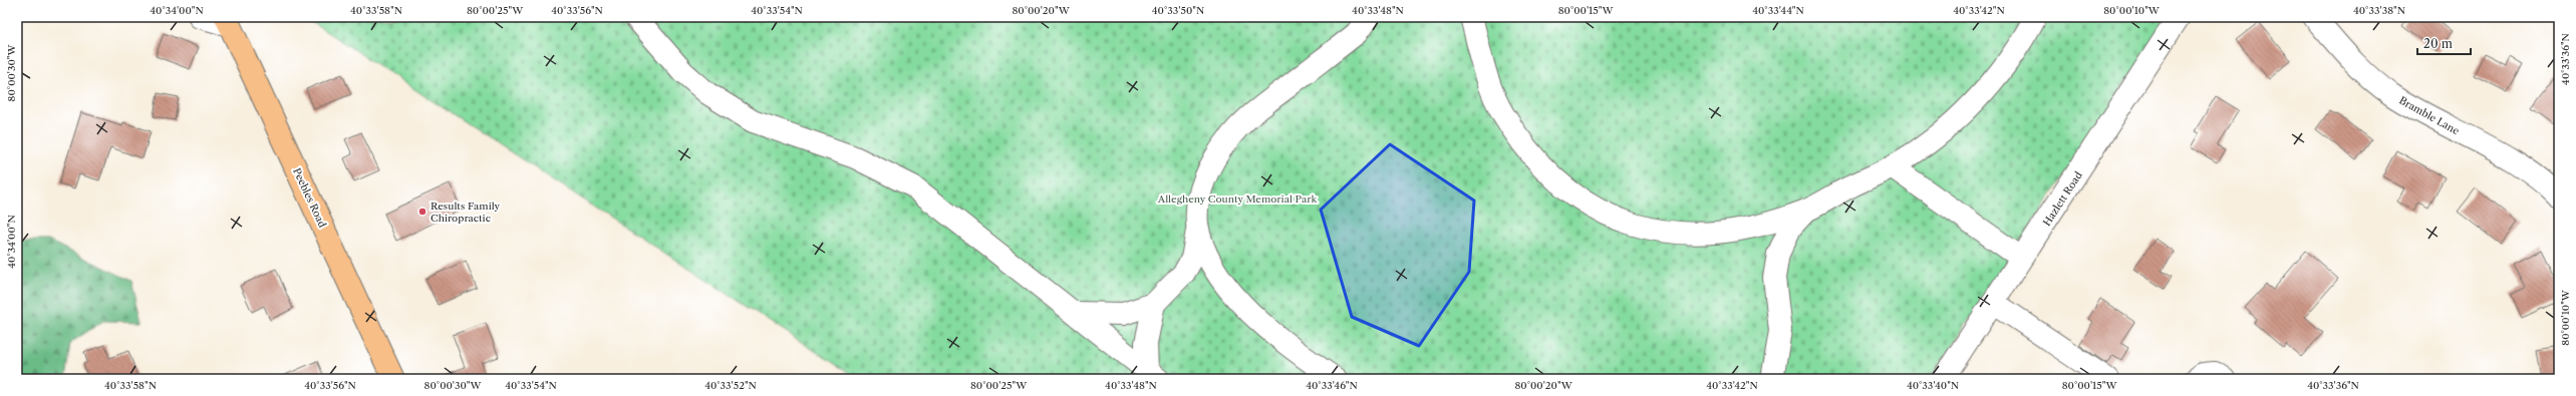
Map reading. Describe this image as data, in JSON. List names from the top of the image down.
{
  "streets": {
    "main road": ["Peebles Road"],
    "street": ["Bramble Lane", "Hazlett Road"]
  },
  "parks": ["Allegheny County Memorial Park"],
  "places": ["Results Family Chiropractic"],
  "scale_bar": "20 m",
  "coordinates": [
    "40°34'00\"N",
    "40°33'58\"N",
    "80°00'25\"W",
    "40°33'56\"N",
    "40°33'54\"N",
    "80°00'20\"W",
    "40°33'50\"N",
    "40°33'48\"N",
    "80°00'15\"W",
    "40°33'44\"N",
    "40°33'42\"N",
    "80°00'10\"W",
    "40°33'38\"N",
    "40°33'36\"N",
    "80°00'30\"W",
    "40°33'52\"N",
    "40°33'46\"N",
    "40°33'40\"N"
  ]
}
